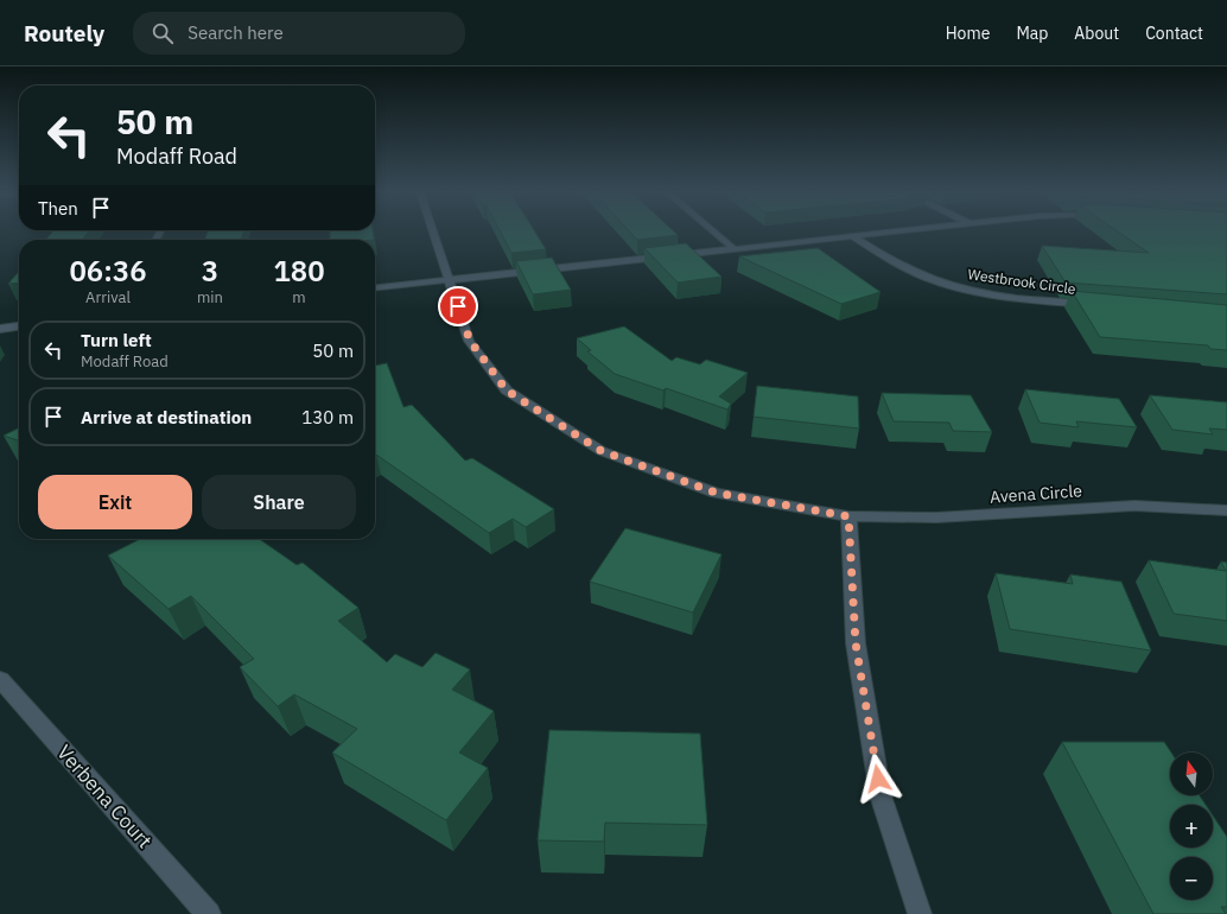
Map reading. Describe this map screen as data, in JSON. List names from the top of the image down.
{
  "streets": {
    "street": ["Westbrook Circle", "Avena Circle", "Verbena Court"]
  },
  "north": "top",
  "page": {
    "header": "Routely",
    "search": "Search here",
    "nav": [
      "Home",
      "Map",
      "About",
      "Contact"
    ],
    "turn": ["50 m", "Modaff Road"],
    "then": "Then",
    "eta": [
      "06:36",
      "Arrival",
      "3",
      "min",
      "180",
      "m"
    ],
    "list": [
      {
        "name": "Turn left",
        "note": "Modaff Road",
        "value": "50 m"
      },
      {
        "name": "Arrive at destination",
        "value": "130 m"
      }
    ],
    "buttons": ["Exit", "Share"],
    "map_buttons": ["+", "−"]
  }
}
